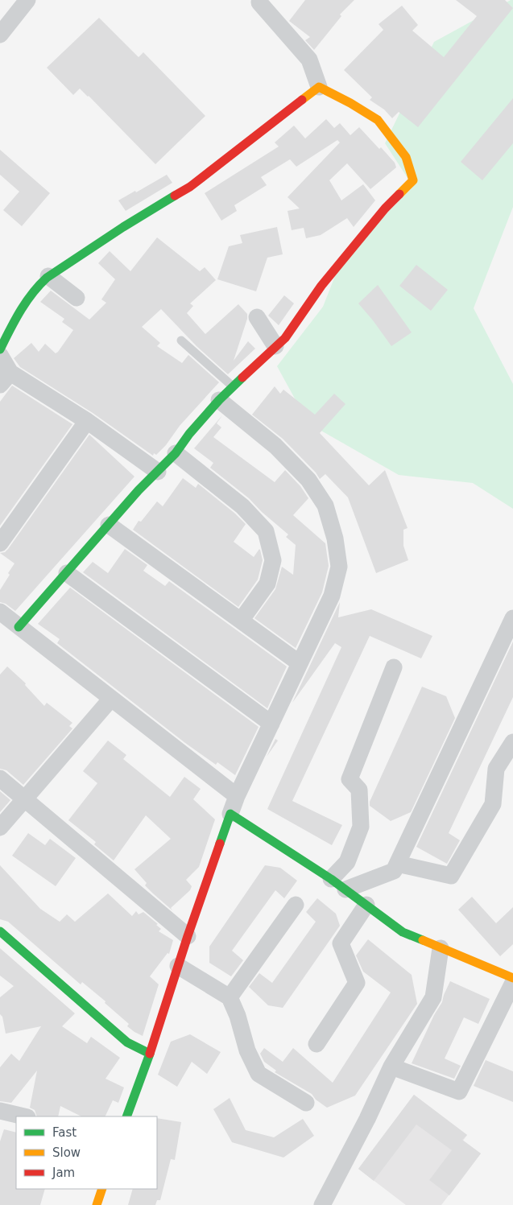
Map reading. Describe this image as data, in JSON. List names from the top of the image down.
{
  "legend": ["Fast", "Slow", "Jam"]
}
